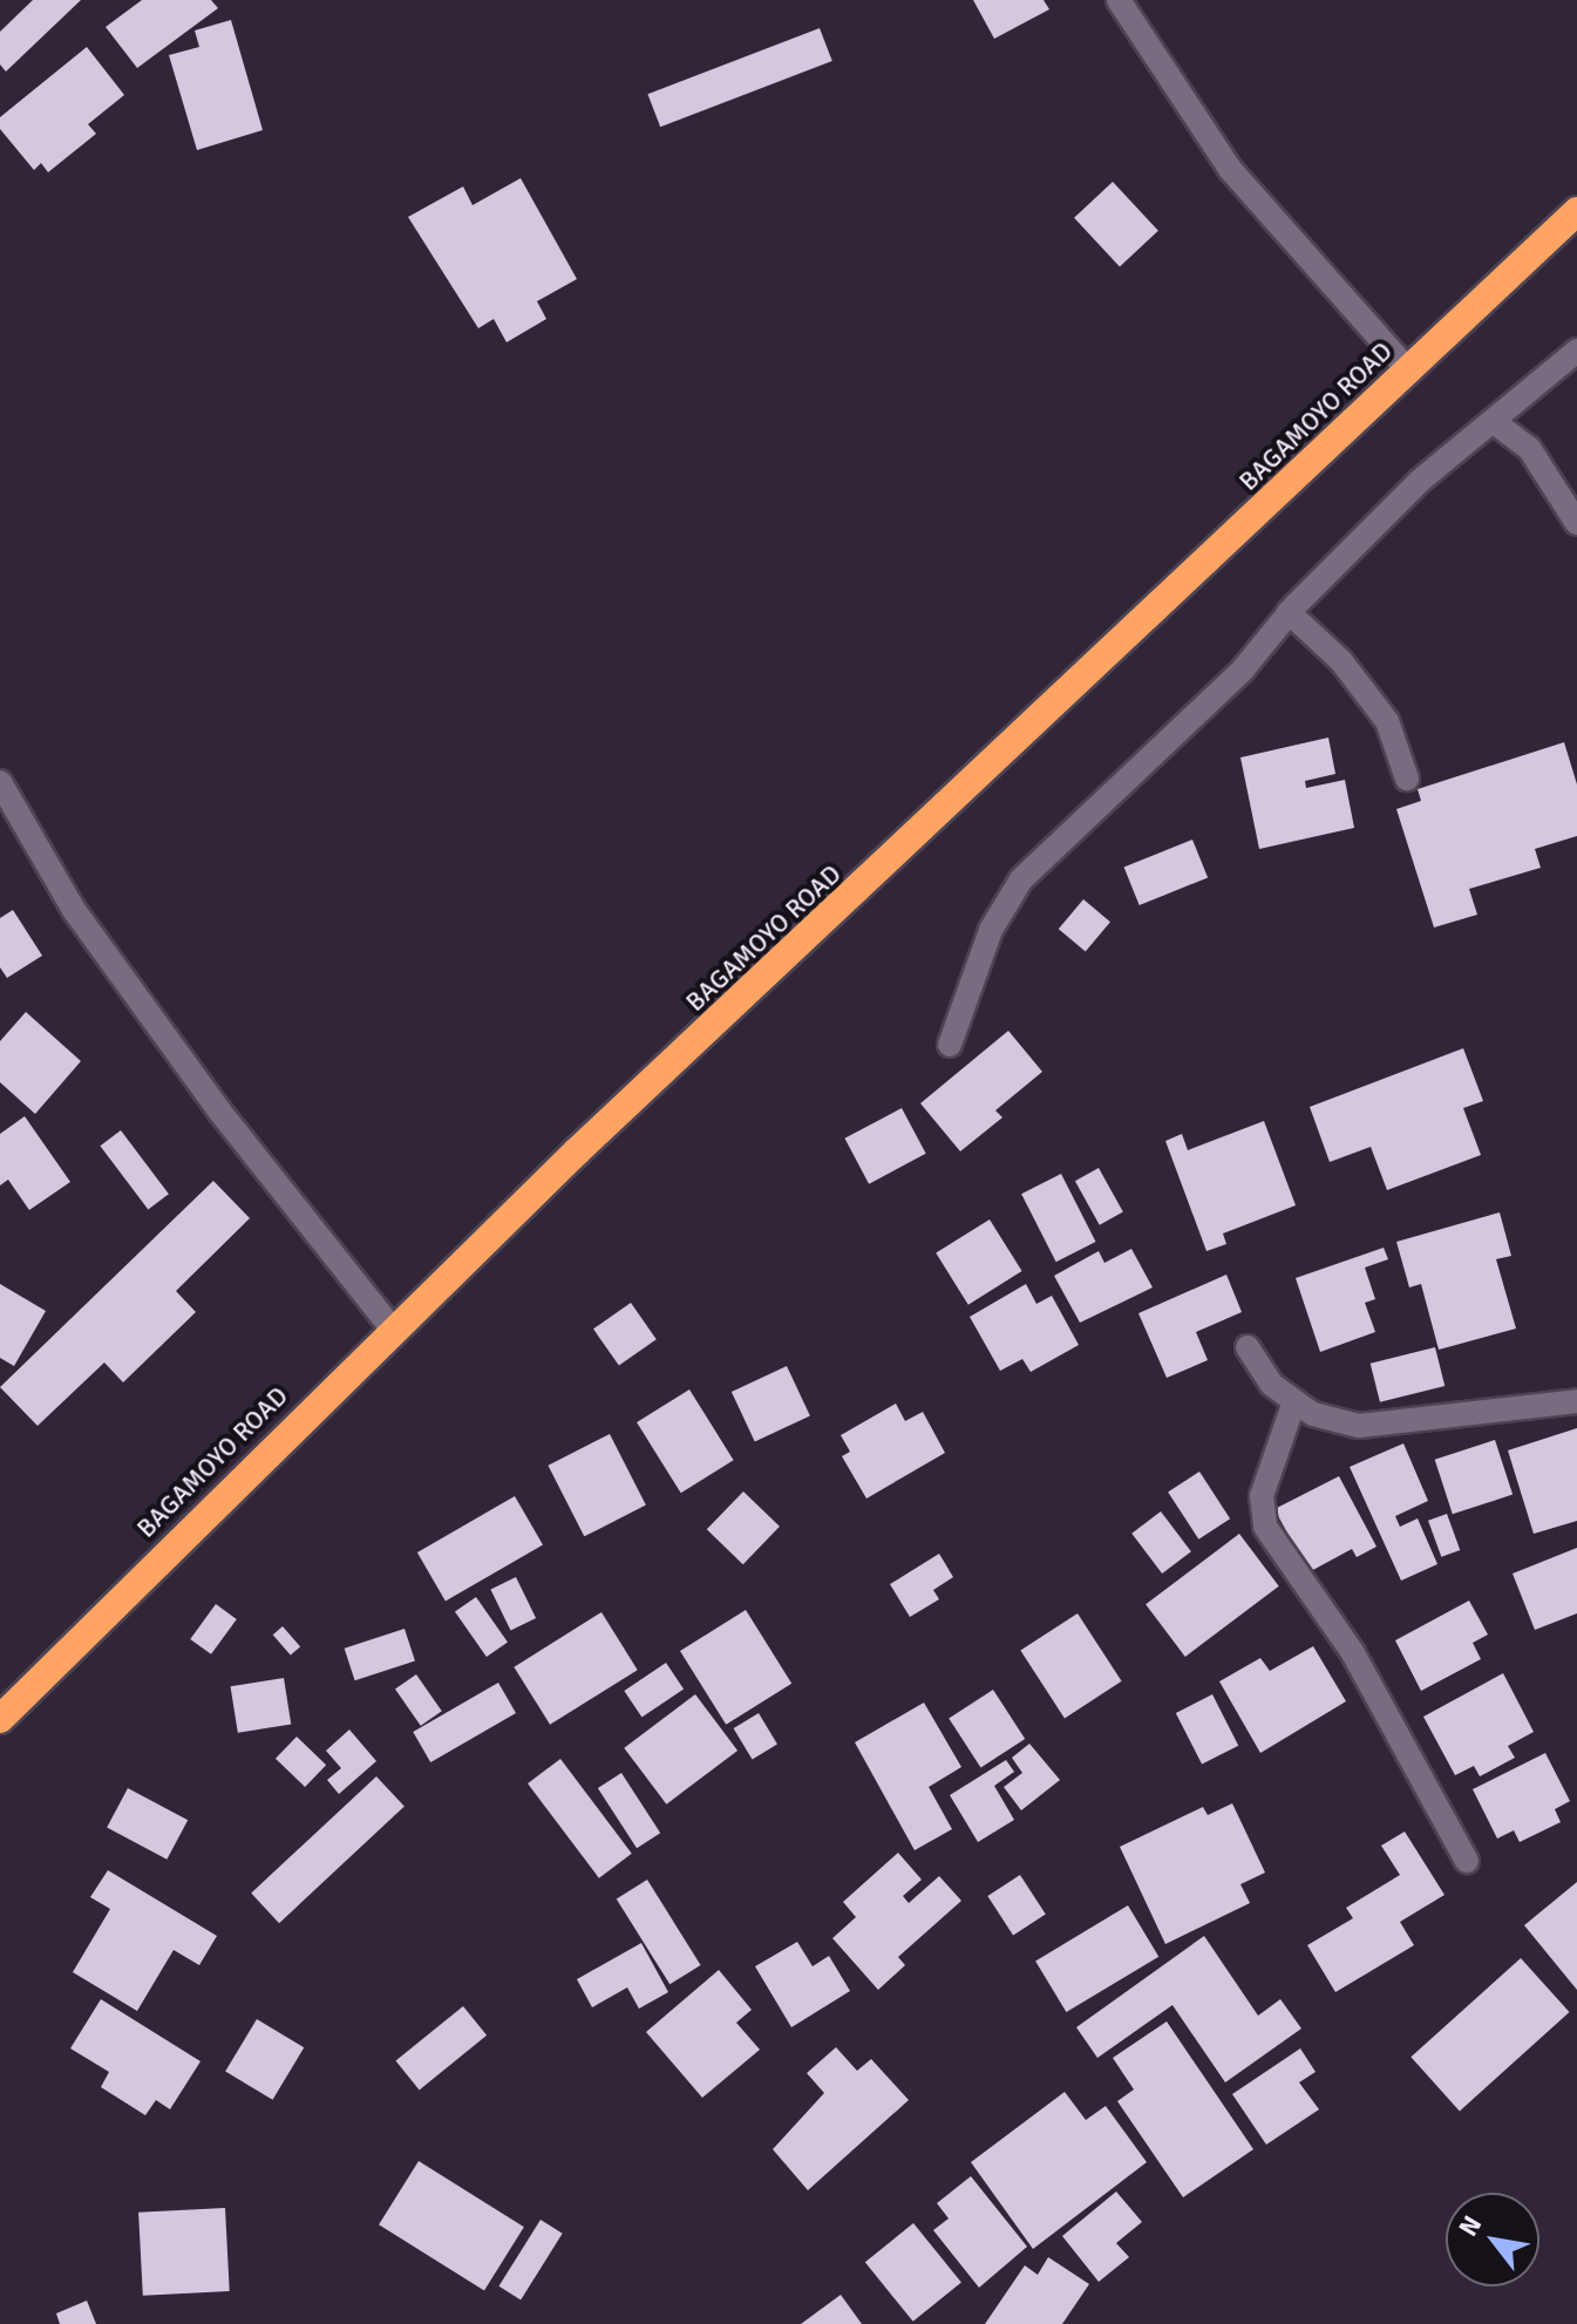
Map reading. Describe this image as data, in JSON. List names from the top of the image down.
{
  "streets": {
    "highway": ["BAGAMOYO ROAD"]
  },
  "north": "top left"
}
